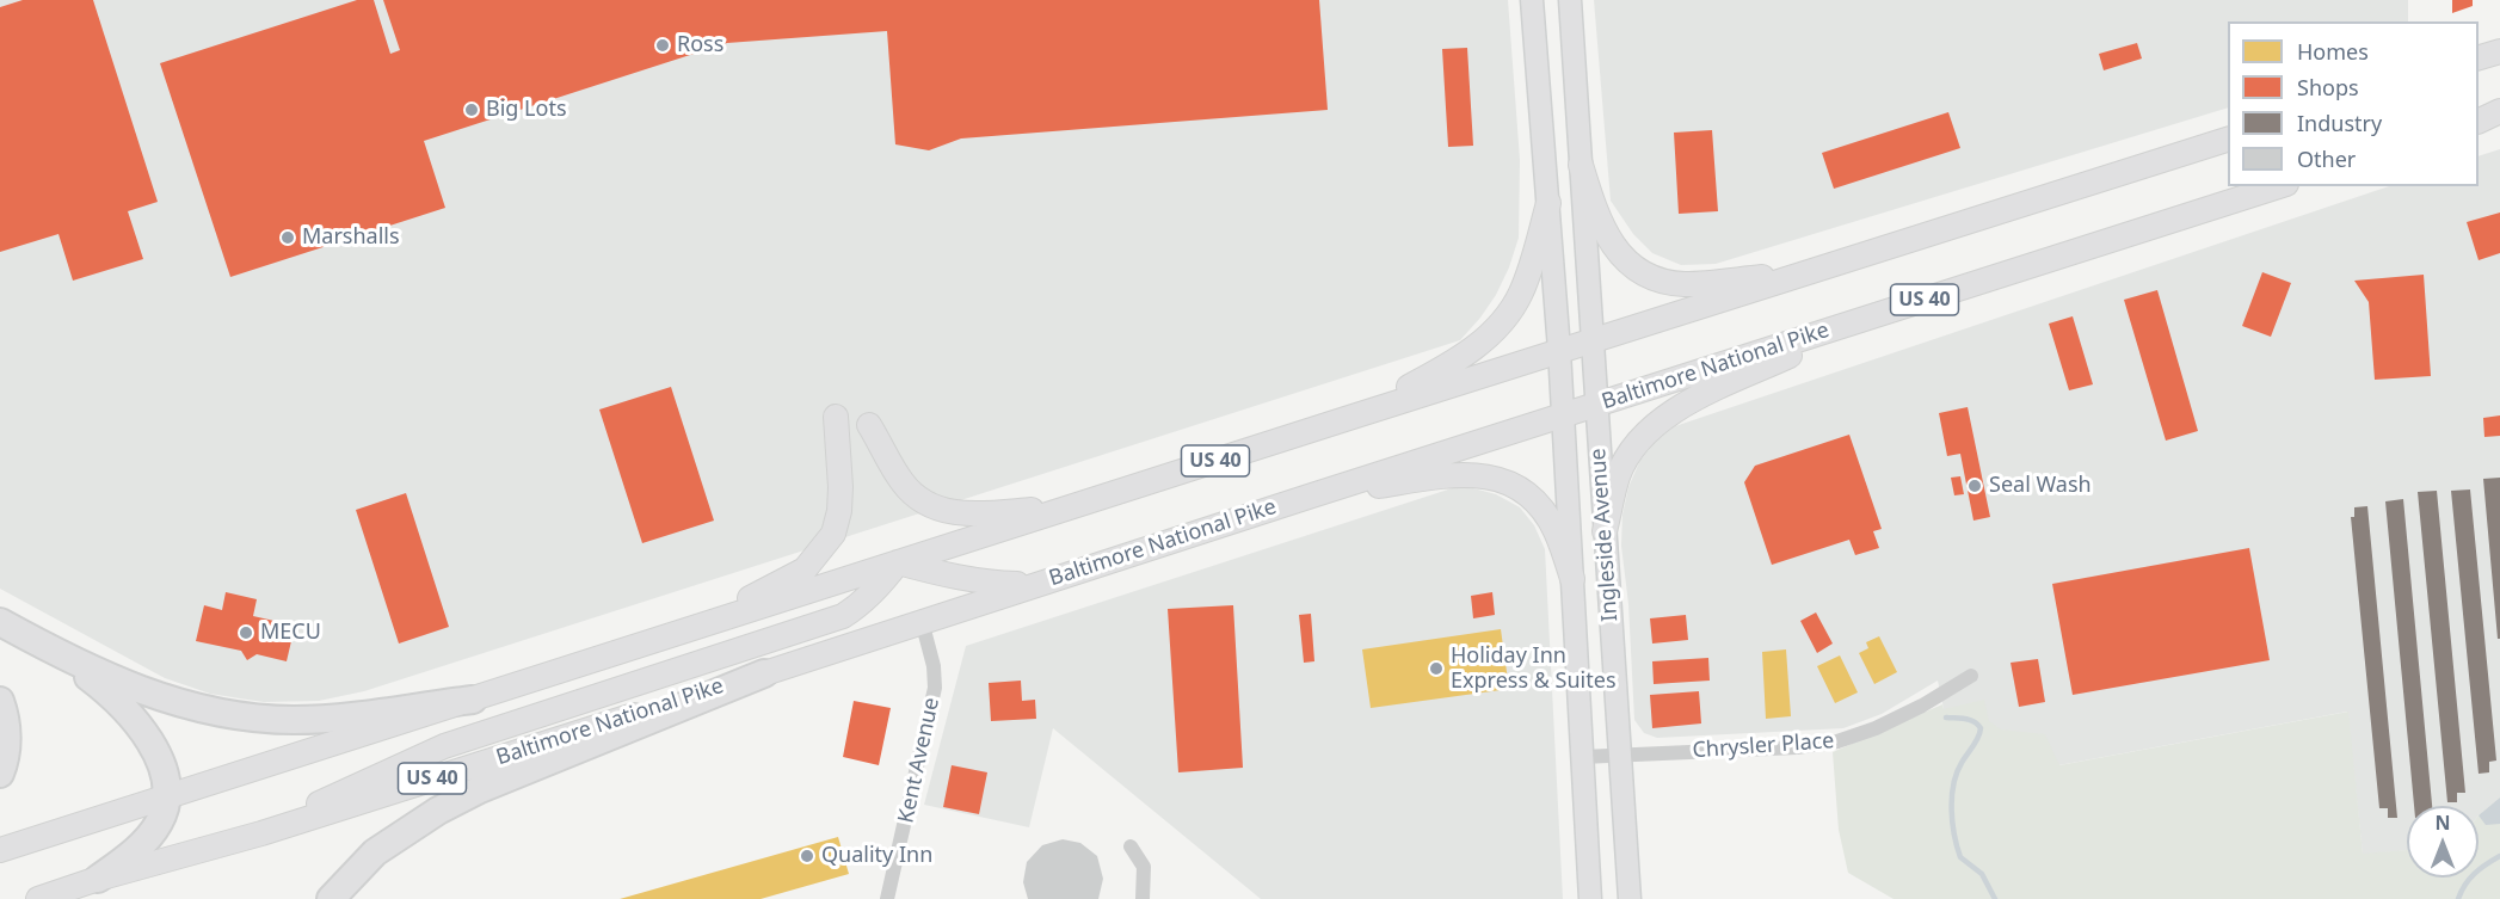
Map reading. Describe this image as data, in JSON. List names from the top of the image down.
{
  "streets": {
    "main road": ["US 40", "Baltimore National Pike", "Ingleside Avenue"],
    "street": ["Chrysler Place", "Kent Avenue"]
  },
  "crossings": [
    ["US 40", "Ingleside Avenue"],
    ["Baltimore National Pike", "Ingleside Avenue"],
    ["Baltimore National Pike", "Kent Avenue"],
    ["Ingleside Avenue", "Chrysler Place"]
  ],
  "places": [
    "Ross",
    "Big Lots",
    "Marshalls",
    "Seal Wash",
    "MECU",
    "Holiday Inn Express & Suites",
    "Quality Inn"
  ],
  "legend": [
    "Homes",
    "Shops",
    "Industry",
    "Other"
  ],
  "north": "top"
}
